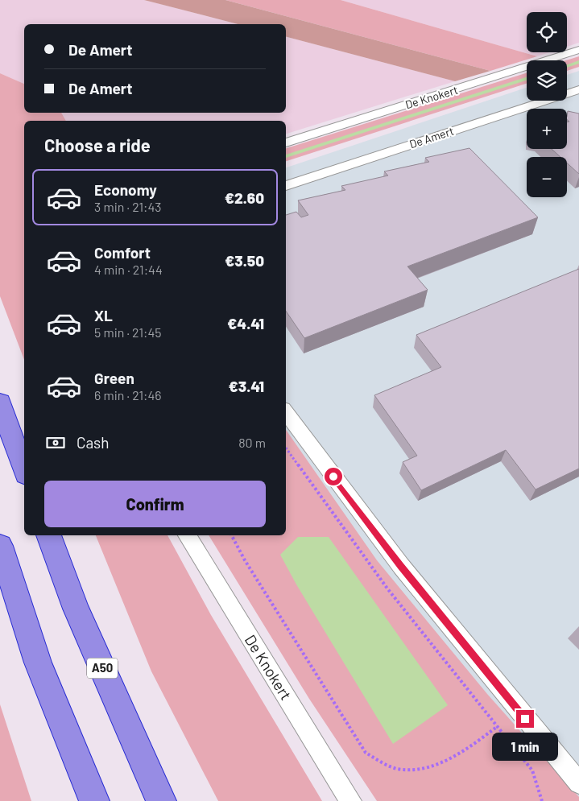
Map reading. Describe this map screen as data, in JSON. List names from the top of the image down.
{
  "streets": {
    "highway": ["A50"],
    "street": ["De Knokert", "De Amert"]
  },
  "page": {
    "map_buttons": ["+", "−"],
    "banner": ["De Amert", "De Amert"],
    "heading": "Choose a ride",
    "list": [
      {
        "name": "Economy",
        "note": "3 min · 21:43",
        "value": "€2.60"
      },
      {
        "name": "Comfort",
        "note": "4 min · 21:44",
        "value": "€3.50"
      },
      {
        "name": "XL",
        "note": "5 min · 21:45",
        "value": "€4.41"
      },
      {
        "name": "Green",
        "note": "6 min · 21:46",
        "value": "€3.41"
      }
    ],
    "pay": ["Cash", "80 m"],
    "buttons": "Confirm",
    "bubble": "1 min"
  }
}
